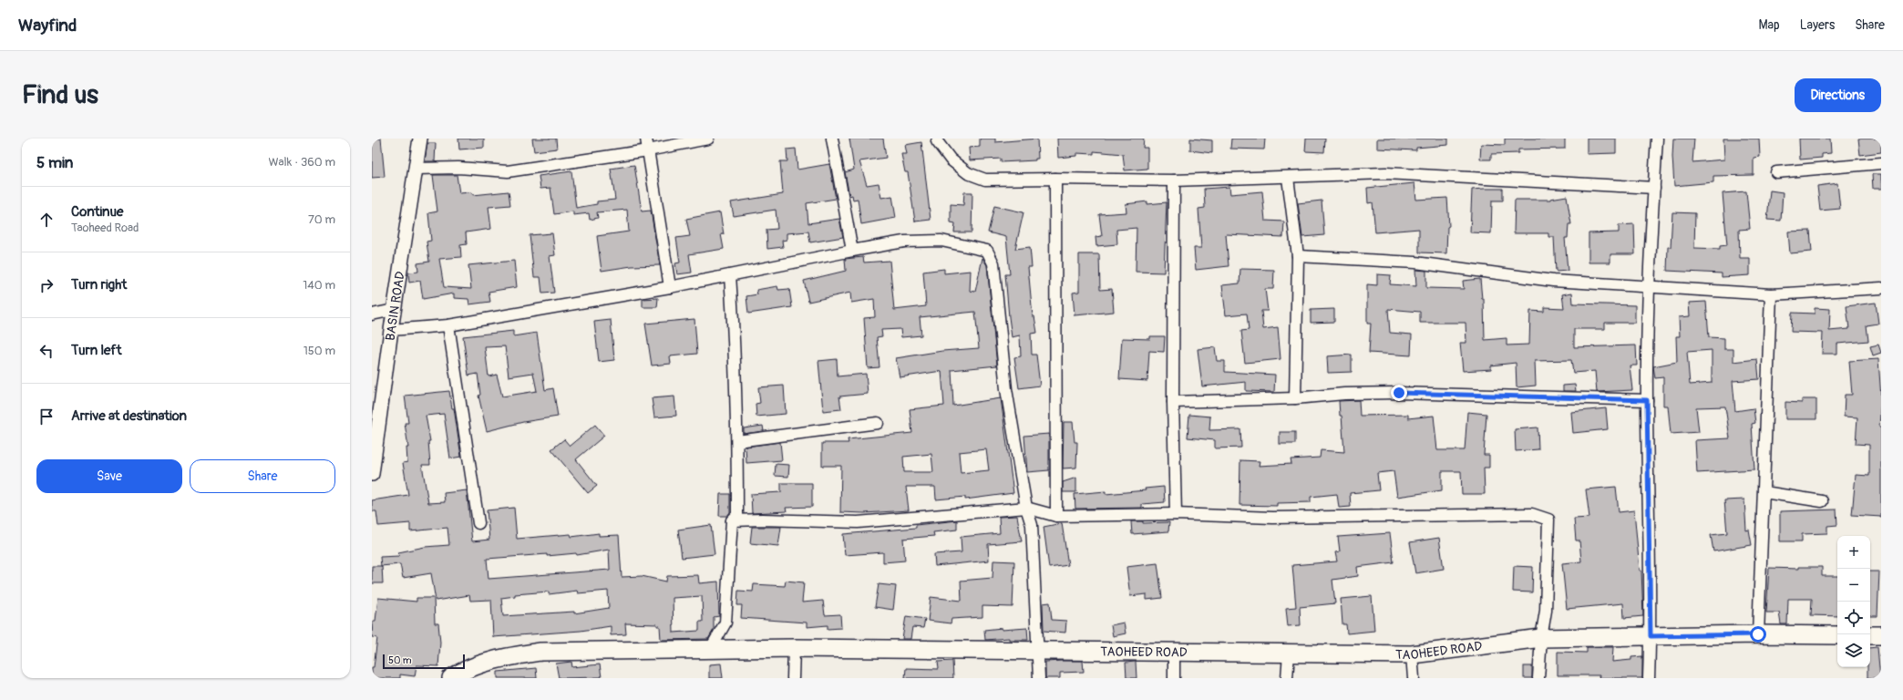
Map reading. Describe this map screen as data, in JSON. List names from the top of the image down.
{
  "streets": {
    "main road": ["TAOHEED ROAD"],
    "street": ["BASIN ROAD"]
  },
  "scale_bar": "50 m",
  "page": {
    "header": "Wayfind",
    "nav": ["Map", "Layers", "Share"],
    "buttons": [
      "Directions",
      ["Save", "Share"]
    ],
    "title": "Find us",
    "heading": ["5 min", "Walk · 360 m"],
    "list": [
      ["Continue", "Taoheed Road", "70 m"],
      ["Turn right", "140 m"],
      ["Turn left", "150 m"],
      "Arrive at destination"
    ],
    "map_buttons": ["+", "−"],
    "scale": "50 m"
  }
}
